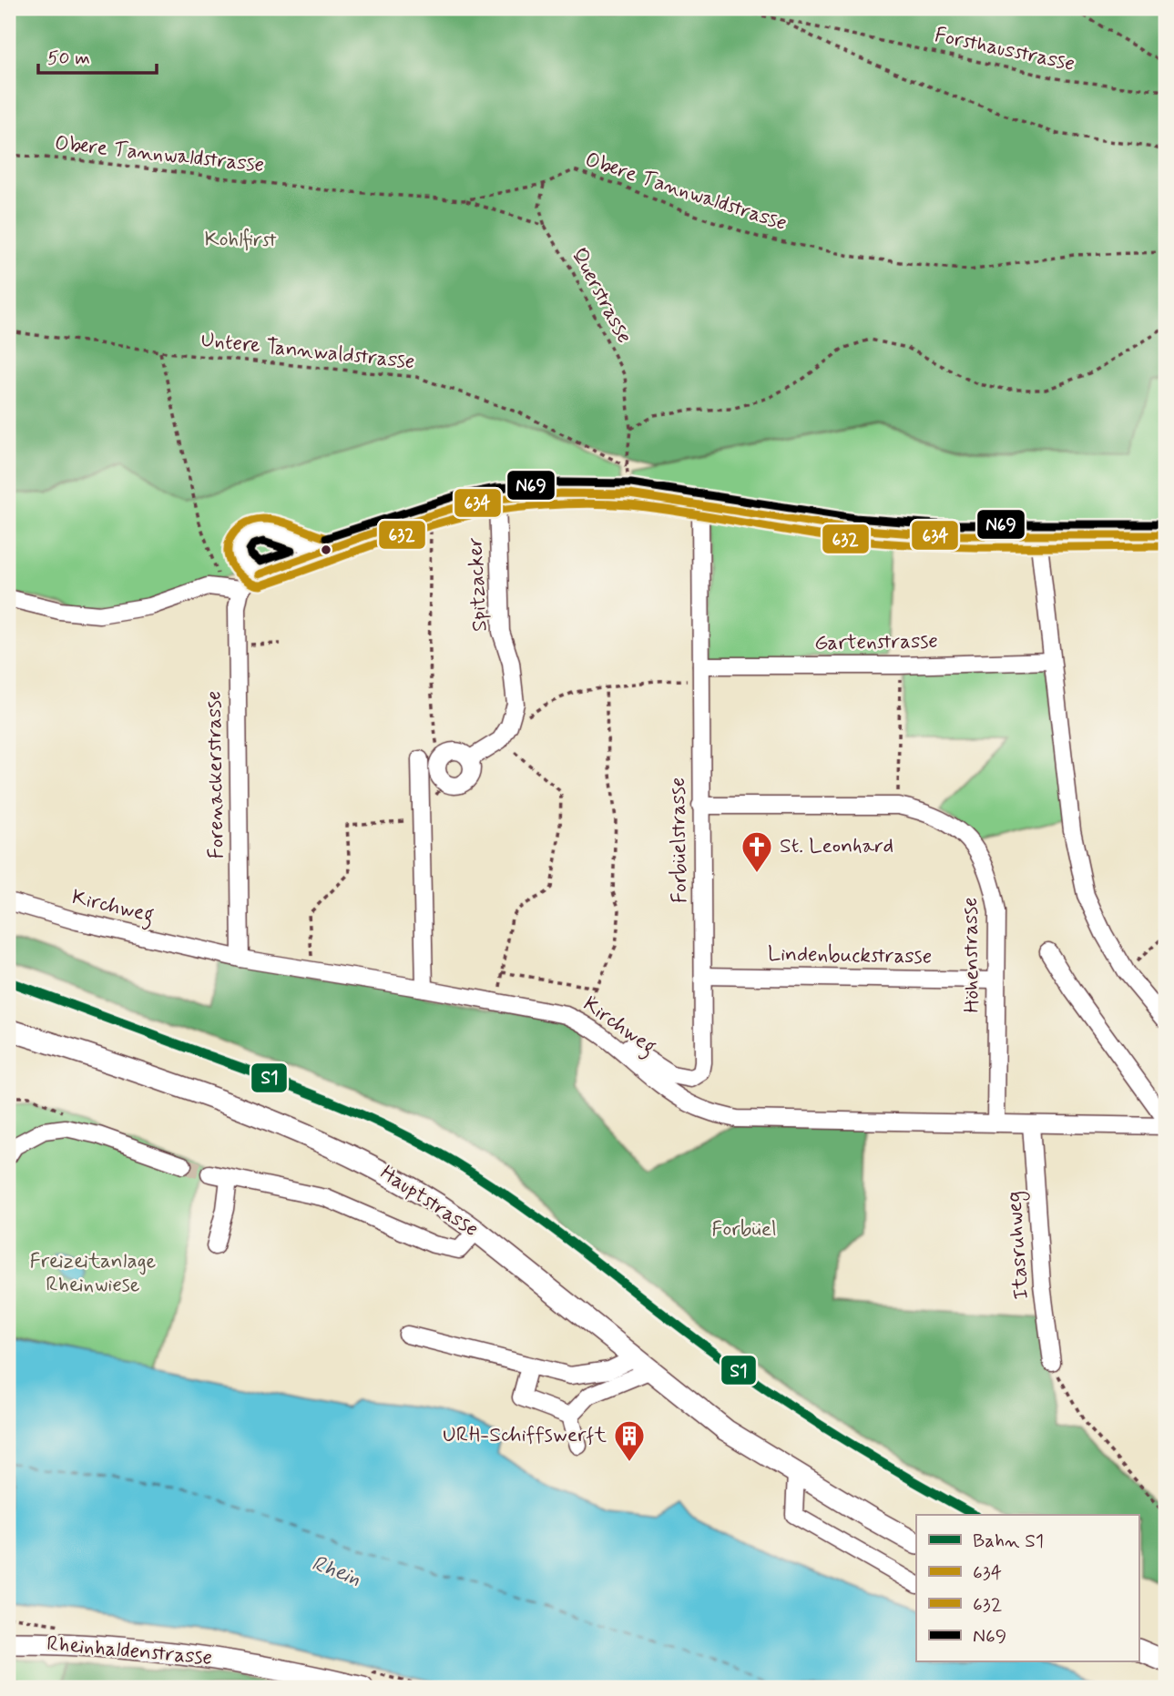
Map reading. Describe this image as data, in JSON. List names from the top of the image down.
{
  "streets": {
    "main road": ["Hauptstrasse", "Rheinhaldenstrasse"],
    "street": [
      "Spitzacker",
      "Gartenstrasse",
      "Forenackerstrasse",
      "Forbüelstrasse",
      "Kirchweg",
      "Höhenstrasse",
      "Lindenbuckstrasse",
      "Itasruhweg"
    ],
    "path": [
      "Forsthausstrasse",
      "Obere Tannwaldstrasse",
      "Querstrasse",
      "Untere Tannwaldstrasse"
    ]
  },
  "crossings": [
    ["Querstrasse", "Untere Tannwaldstrasse"],
    ["Gartenstrasse", "Forbüelstrasse"],
    ["Forenackerstrasse", "Kirchweg"],
    ["Forbüelstrasse", "Kirchweg"],
    ["Forbüelstrasse", "Höhenstrasse"],
    ["Forbüelstrasse", "Lindenbuckstrasse"],
    ["Kirchweg", "Höhenstrasse"],
    ["Kirchweg", "Itasruhweg"],
    ["Höhenstrasse", "Lindenbuckstrasse"]
  ],
  "water": ["Rhein"],
  "parks": ["Kohlfirst", "Forbüel", "Freizeitanlage Rheinwiese"],
  "places": {
    "church": ["St. Leonhard"],
    "building": ["URH-Schiffswerft"]
  },
  "lines": [
    "transit line N69",
    "transit line 634",
    "transit line 632",
    "rail line S1"
  ],
  "legend": [
    "Bahn S1",
    "634",
    "632",
    "N69"
  ],
  "scale_bar": "50 m"
}
